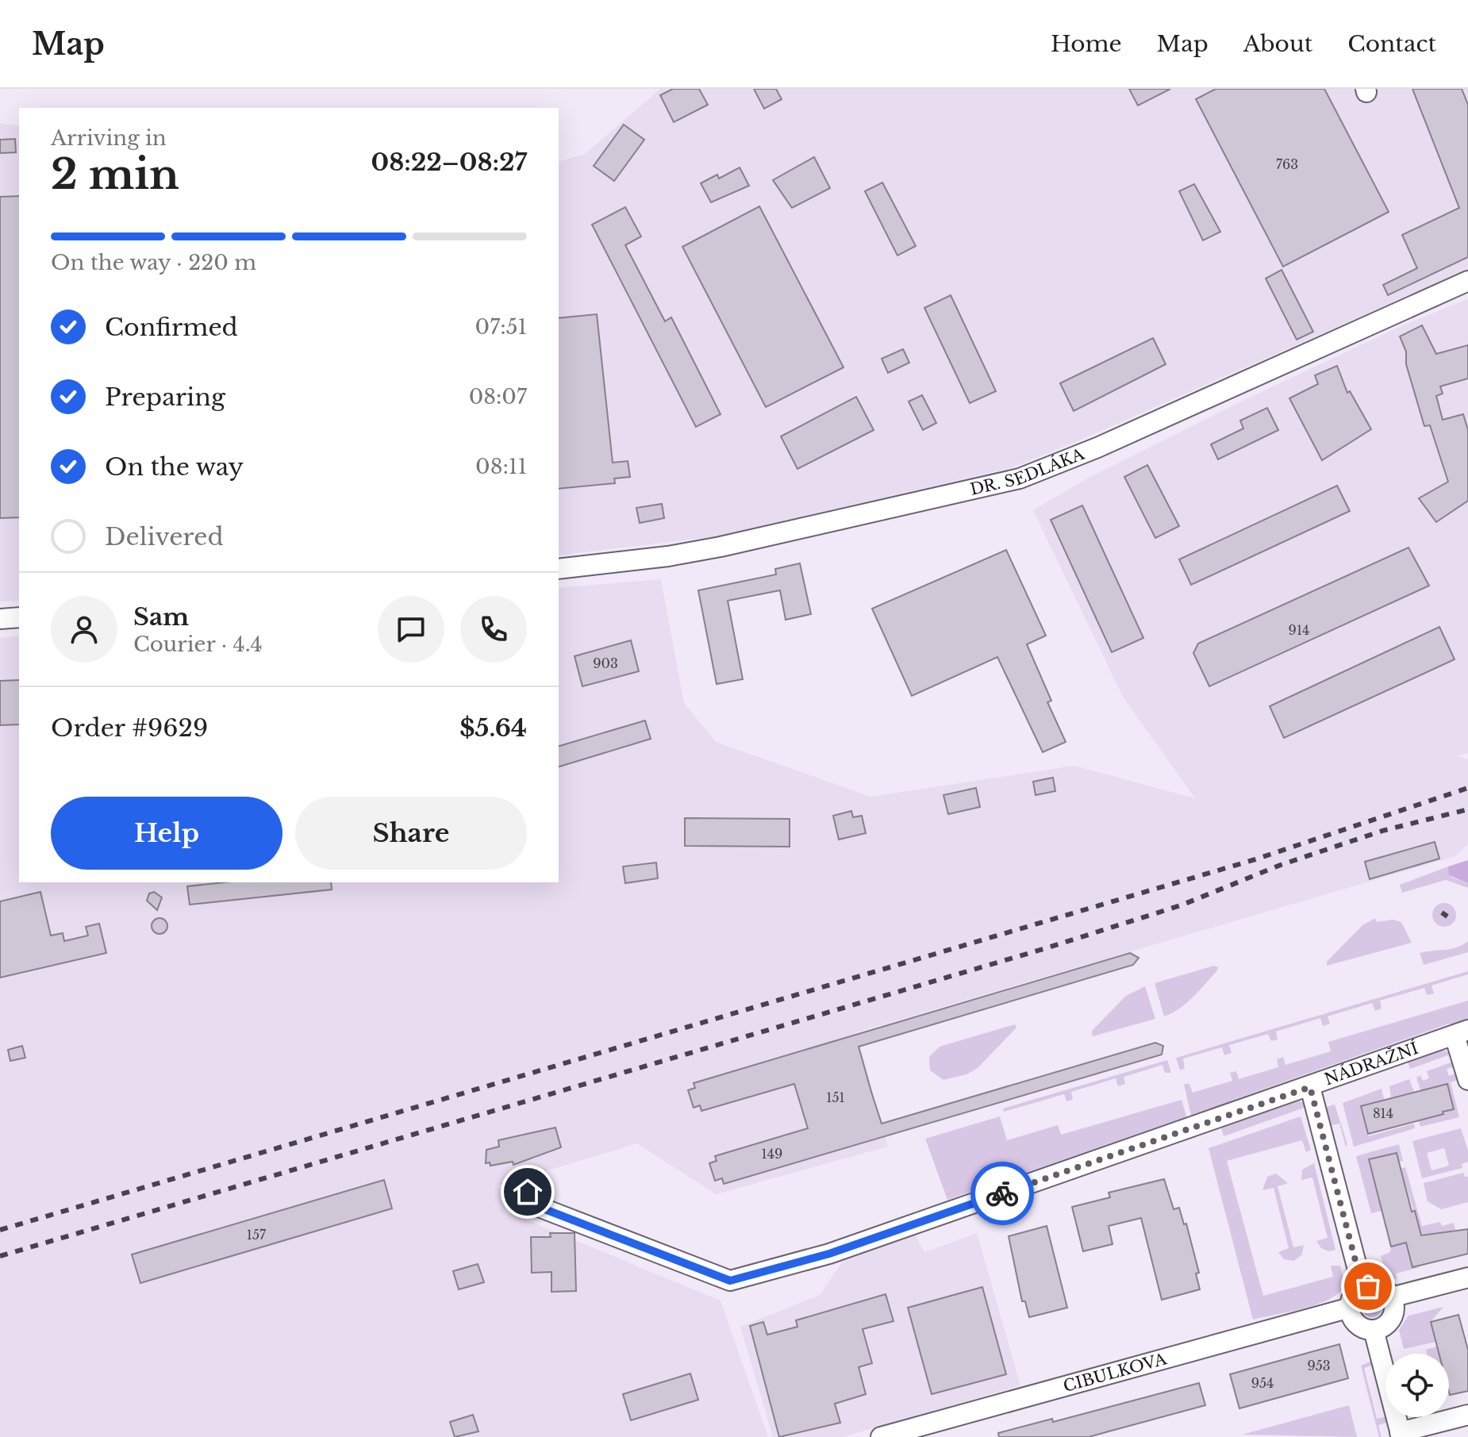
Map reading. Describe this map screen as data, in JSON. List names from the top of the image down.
{
  "streets": {
    "street": ["DR. SEDLÁKA", "NÁDRAŽNÍ", "CIBULKOVA"]
  },
  "house_numbers": [
    "763",
    "914",
    "903",
    "151",
    "814",
    "149",
    "157",
    "953",
    "954"
  ],
  "page": {
    "header": "Map",
    "nav": [
      "Home",
      "Map",
      "About",
      "Contact"
    ],
    "heading": ["2 min", "Arriving in", "08:22–08:27"],
    "panel": [
      "Sam",
      "Courier · 4.4",
      "Order #9629",
      "$5.64"
    ],
    "bar": "On the way · 220 m",
    "list": [
      ["Confirmed", "07:51"],
      ["Preparing", "08:07"],
      ["On the way", "08:11"],
      "Delivered"
    ],
    "buttons": ["Help", "Share"]
  }
}
